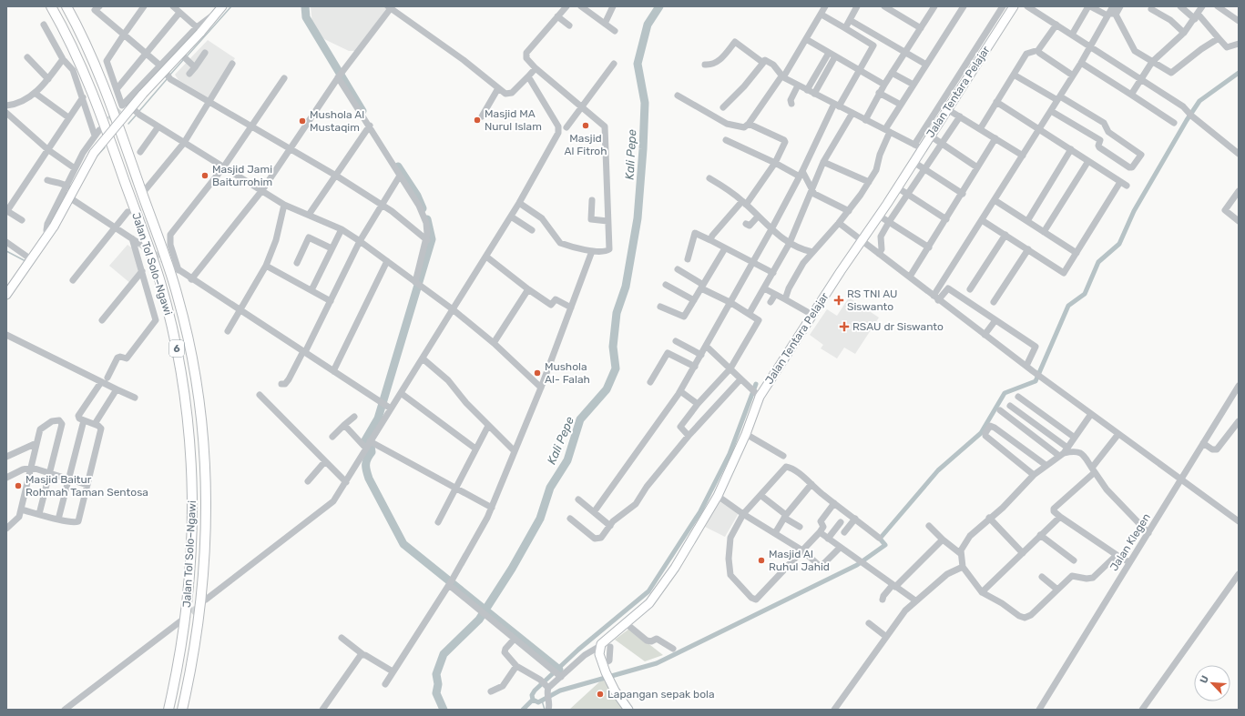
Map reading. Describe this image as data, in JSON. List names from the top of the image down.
{
  "streets": {
    "highway": ["Jalan Tol Solo–Ngawi", "6"],
    "main road": ["Jalan Tentara Pelajar"],
    "street": ["Jalan Klegen"]
  },
  "water": ["Kali Pepe"],
  "places": {
    "other": [
      "Masjid MA Nurul Islam",
      "Mushola Al Mustaqim",
      "Masjid Al Fitroh",
      "Masjid Jami Baiturrohim",
      "Mushola Al- Falah",
      "Masjid Baitur Rohmah Taman Sentosa",
      "Masjid Al Ruhul Jahid",
      "Lapangan sepak bola"
    ],
    "health": ["RS TNI AU Siswanto", "RSAU dr Siswanto"]
  },
  "north": "top left"
}
